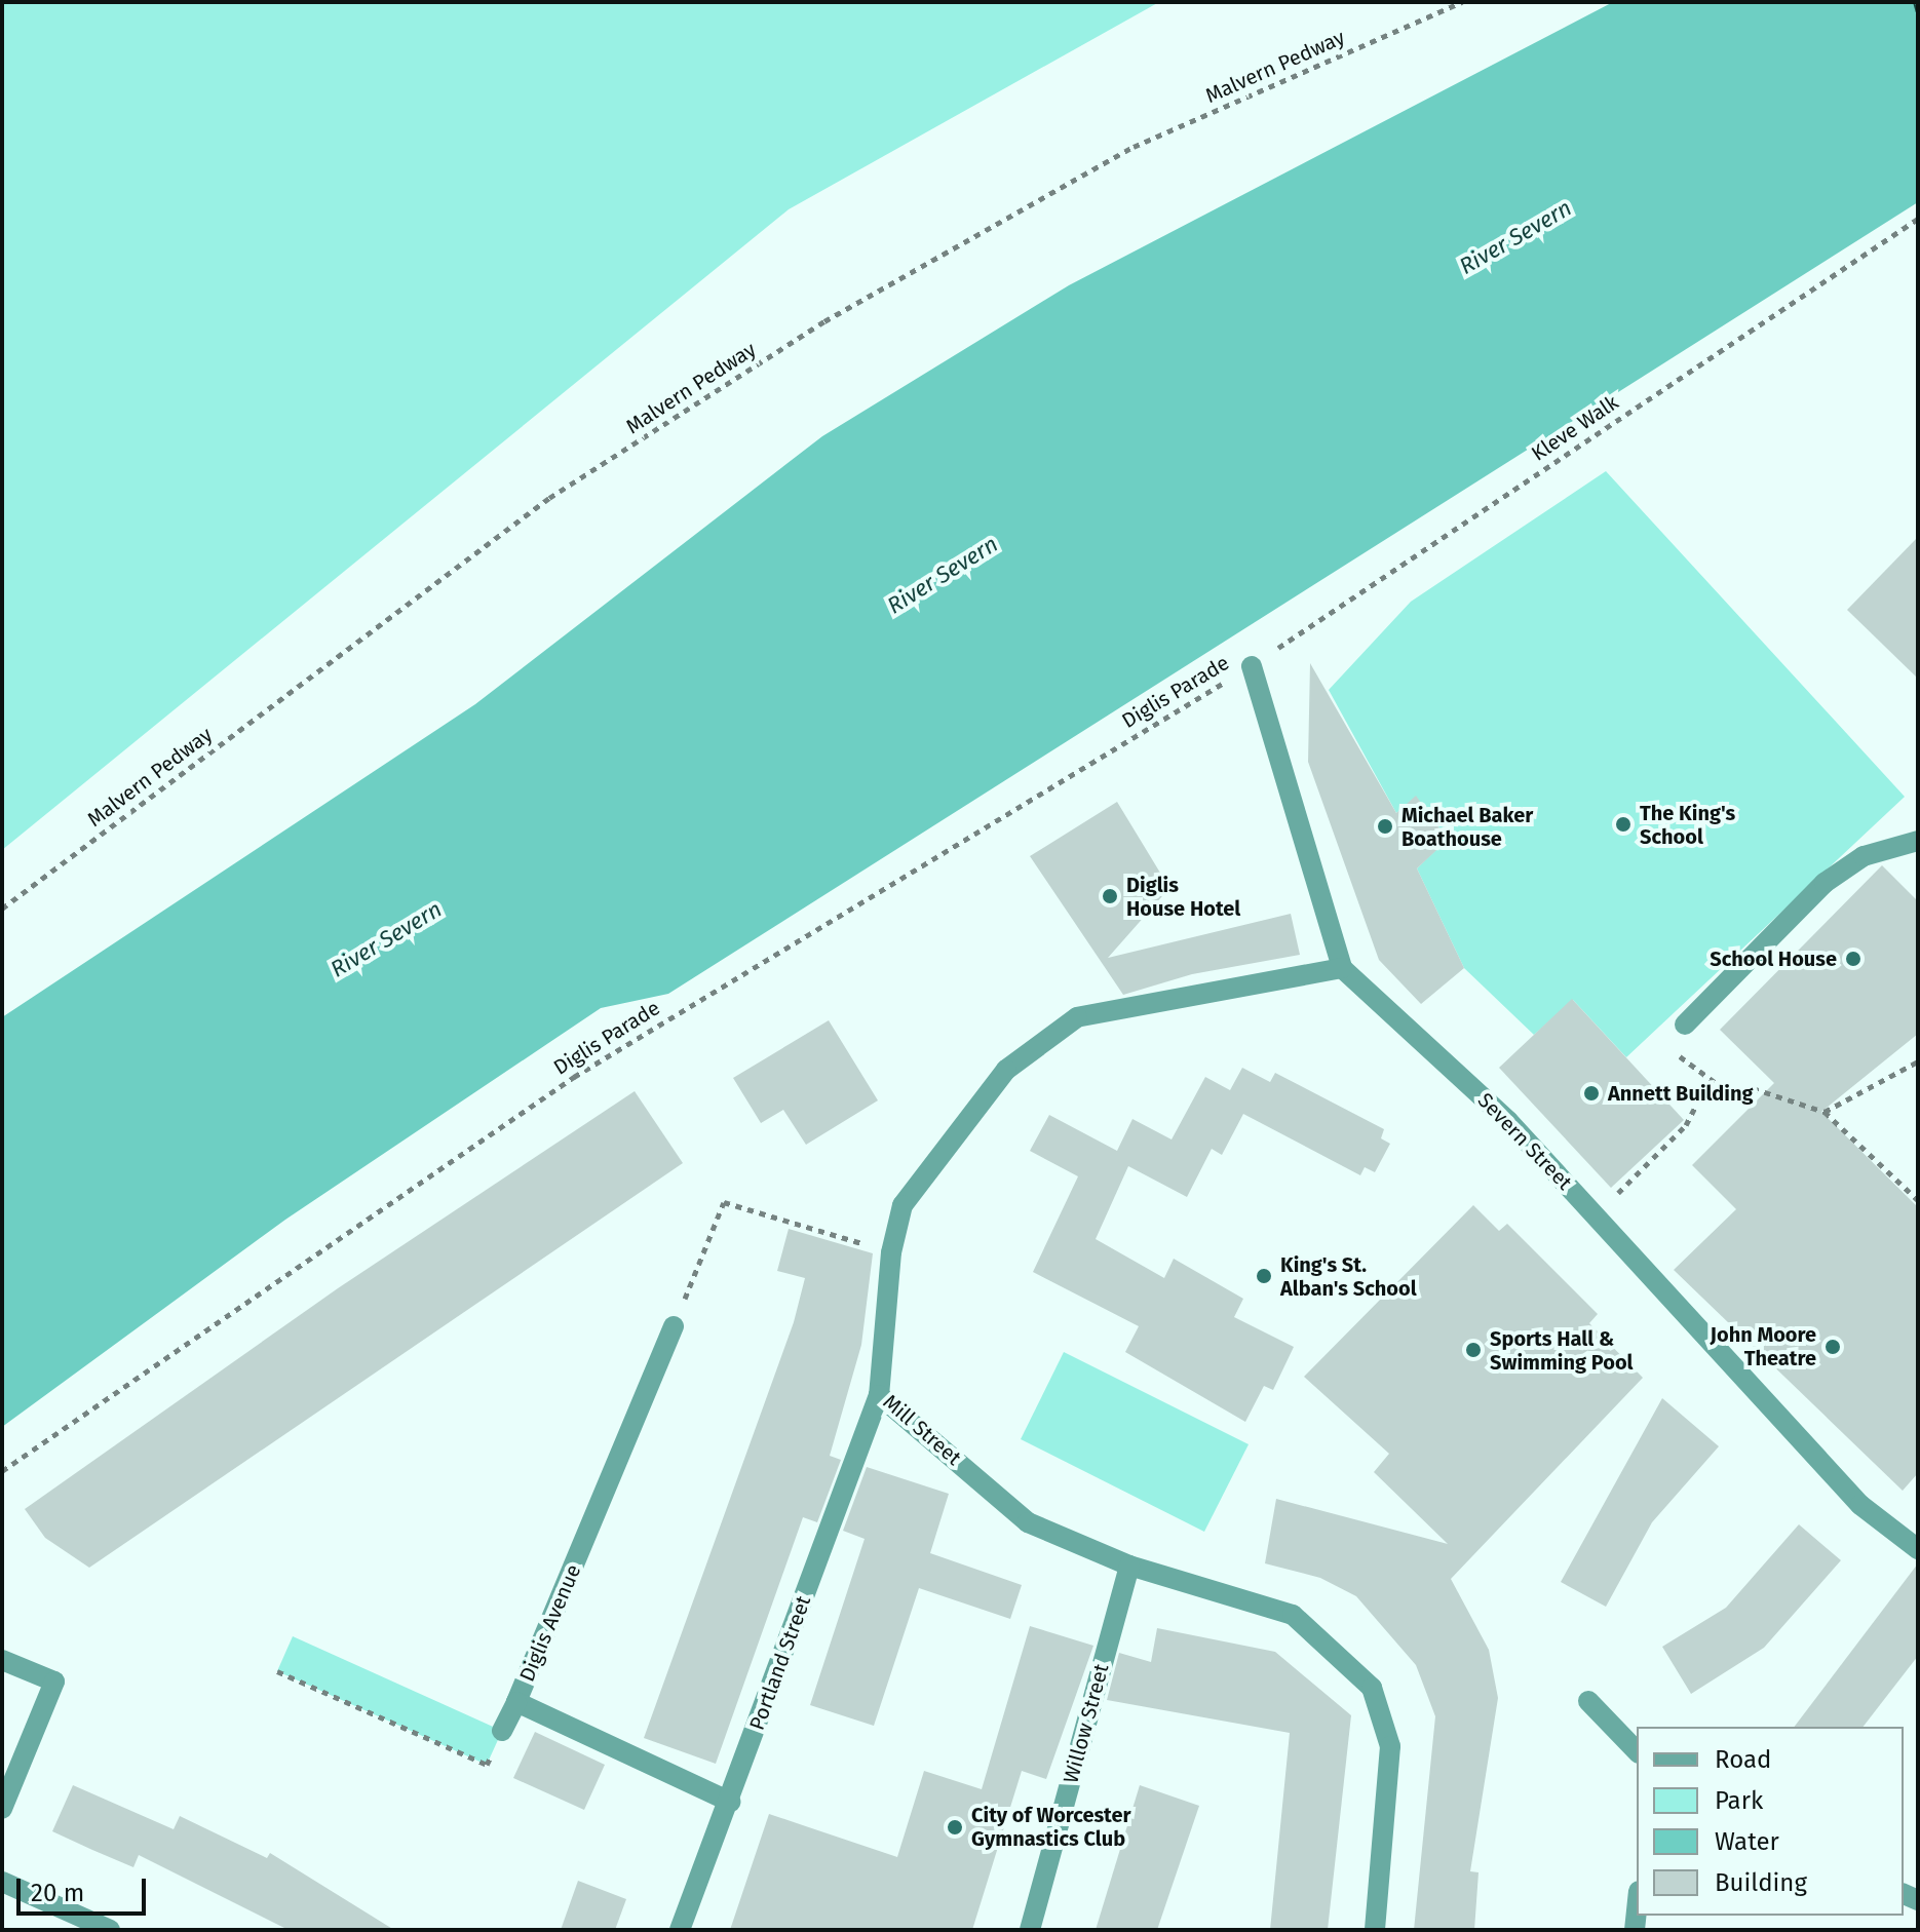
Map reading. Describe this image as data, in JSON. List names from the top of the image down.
{
  "streets": {
    "street": [
      "Severn Street",
      "Mill Street",
      "Diglis Avenue",
      "Portland Street",
      "Willow Street"
    ],
    "path": ["Malvern Pedway", "Kleve Walk", "Diglis Parade"]
  },
  "crossings": [
    ["Kleve Walk", "Diglis Parade"],
    ["Severn Street", "Mill Street"],
    ["Mill Street", "Portland Street"],
    ["Mill Street", "Willow Street"],
    ["Diglis Avenue", "Portland Street"]
  ],
  "water": ["River Severn"],
  "places": [
    "The King's School",
    "Michael Baker Boathouse",
    "Diglis House Hotel",
    "School House",
    "Annett Building",
    "King's St. Alban's School",
    "John Moore Theatre",
    "Sports Hall & Swimming Pool",
    "City of Worcester Gymnastics Club"
  ],
  "legend": [
    "Road",
    "Park",
    "Water",
    "Building"
  ],
  "scale_bar": "20 m"
}
